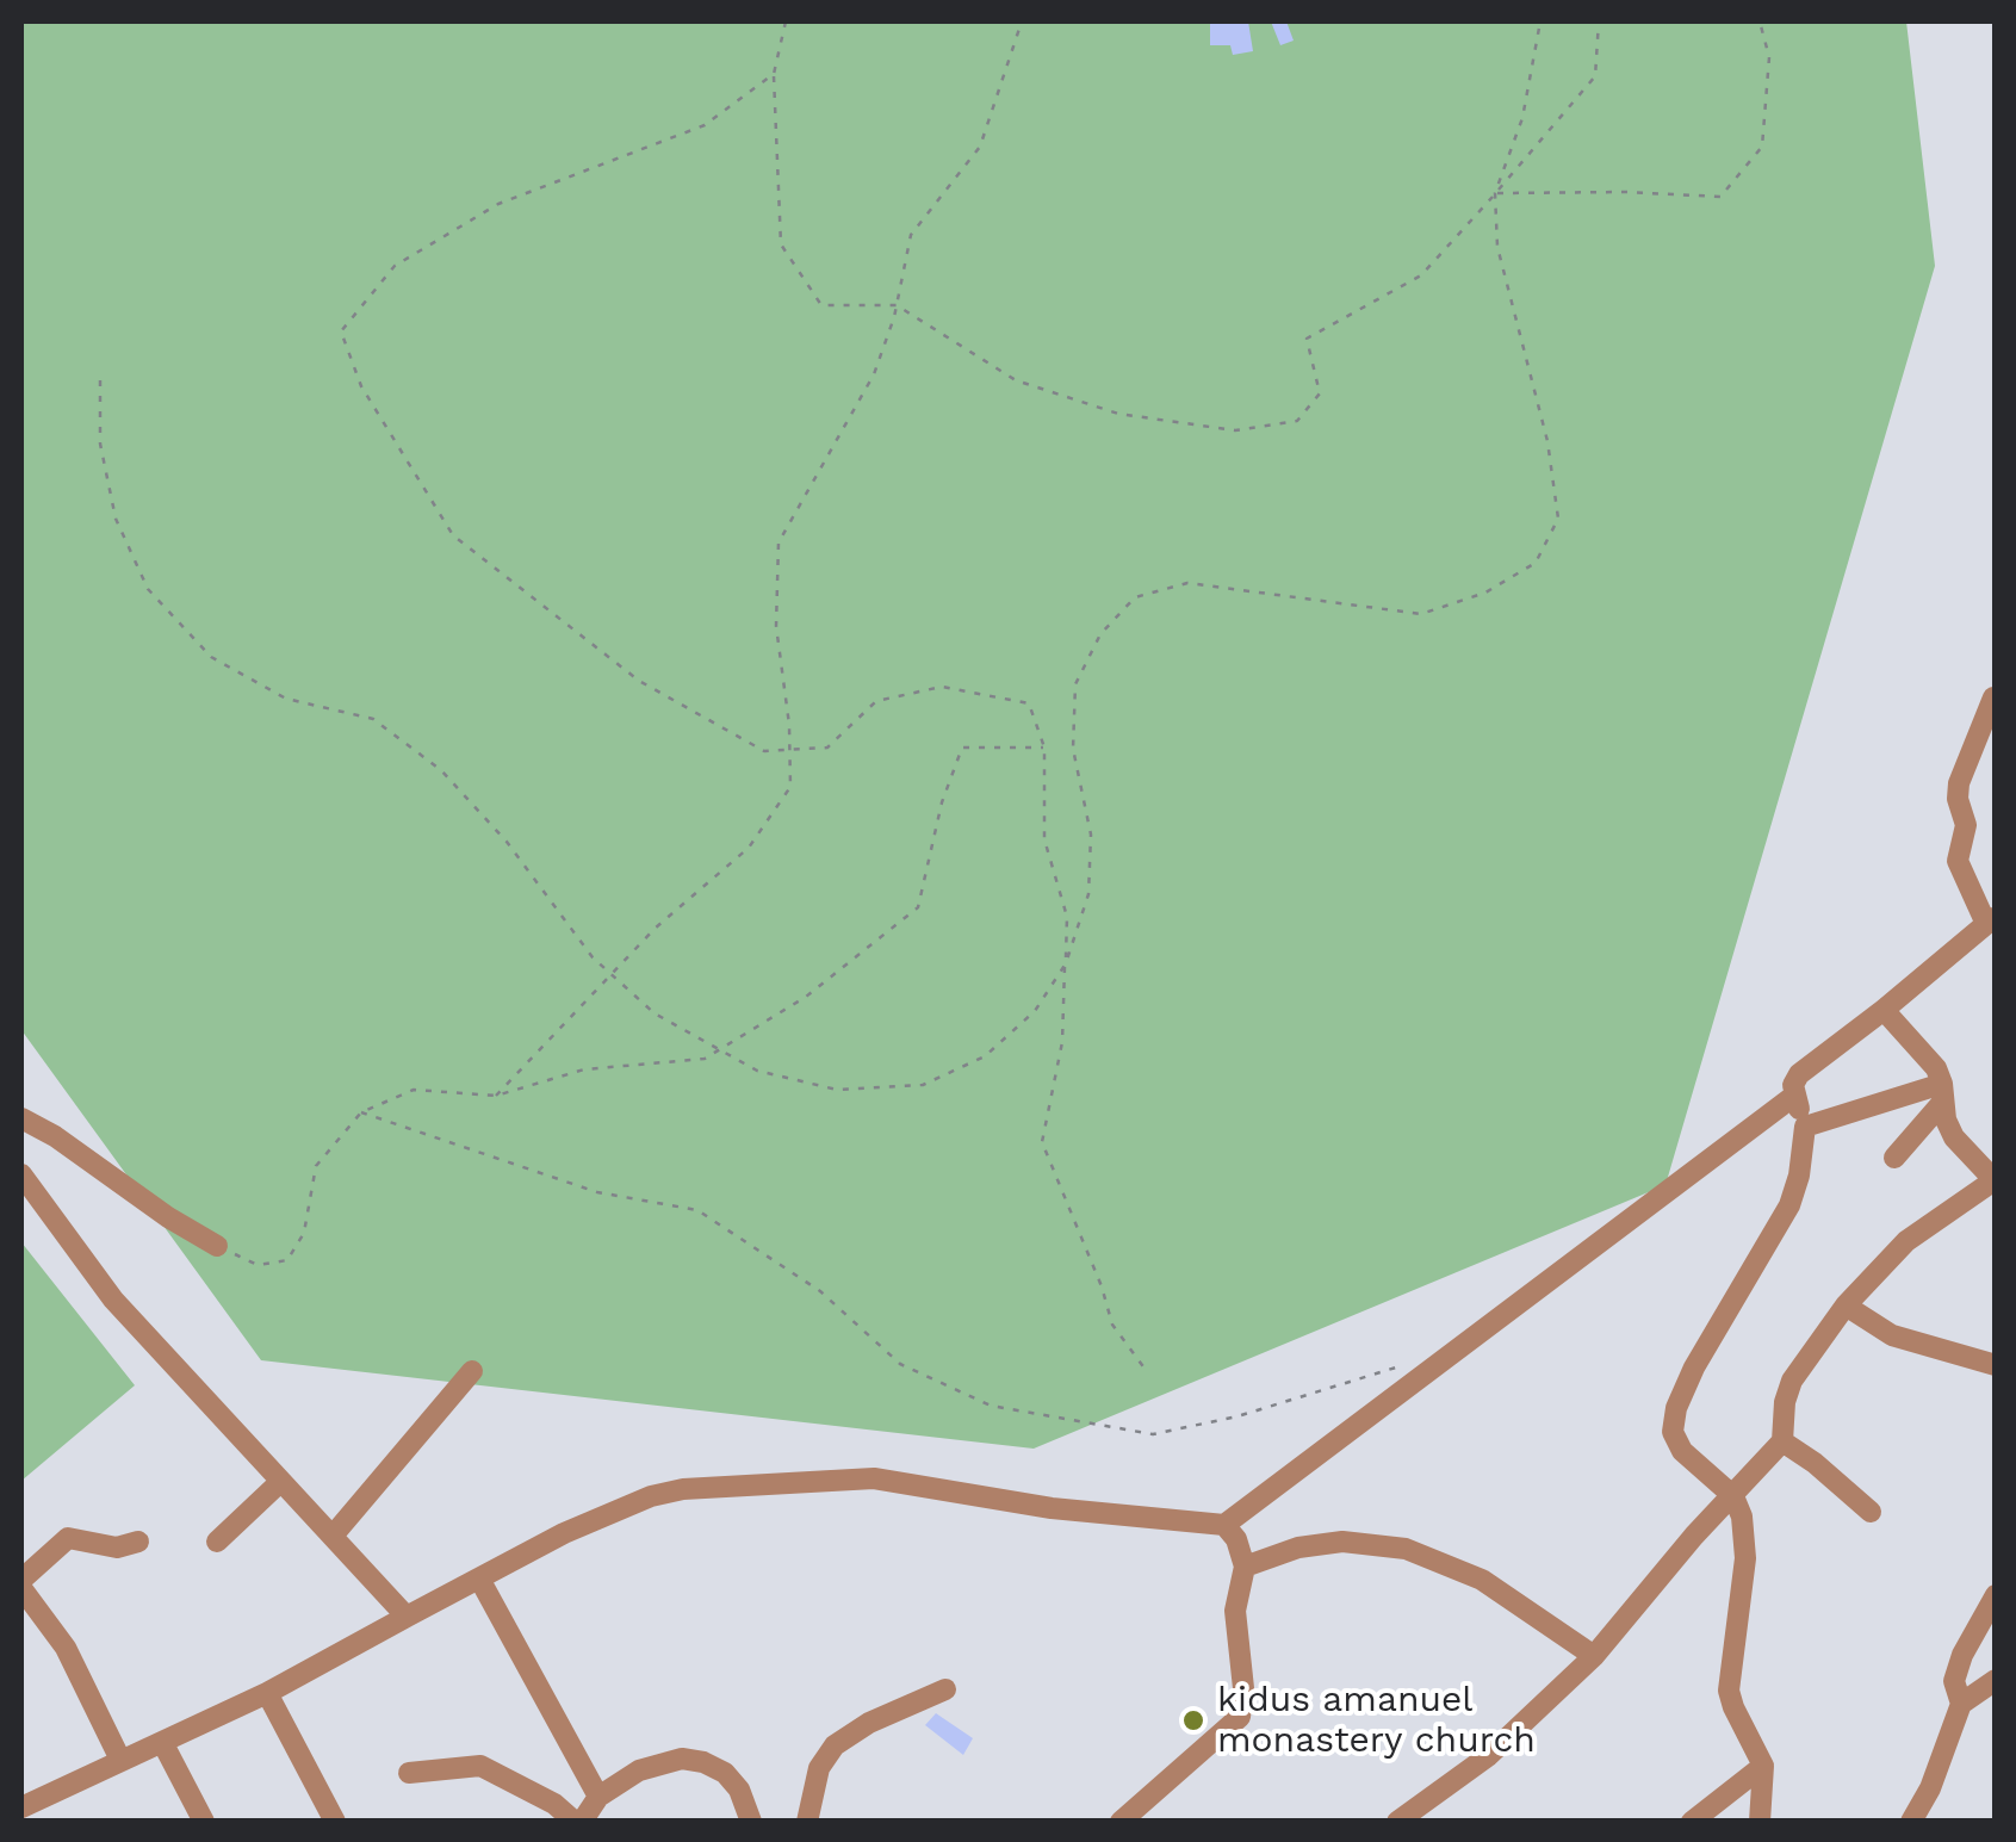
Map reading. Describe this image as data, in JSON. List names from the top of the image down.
{
  "places": ["kidus amanuel monastery church"]
}
